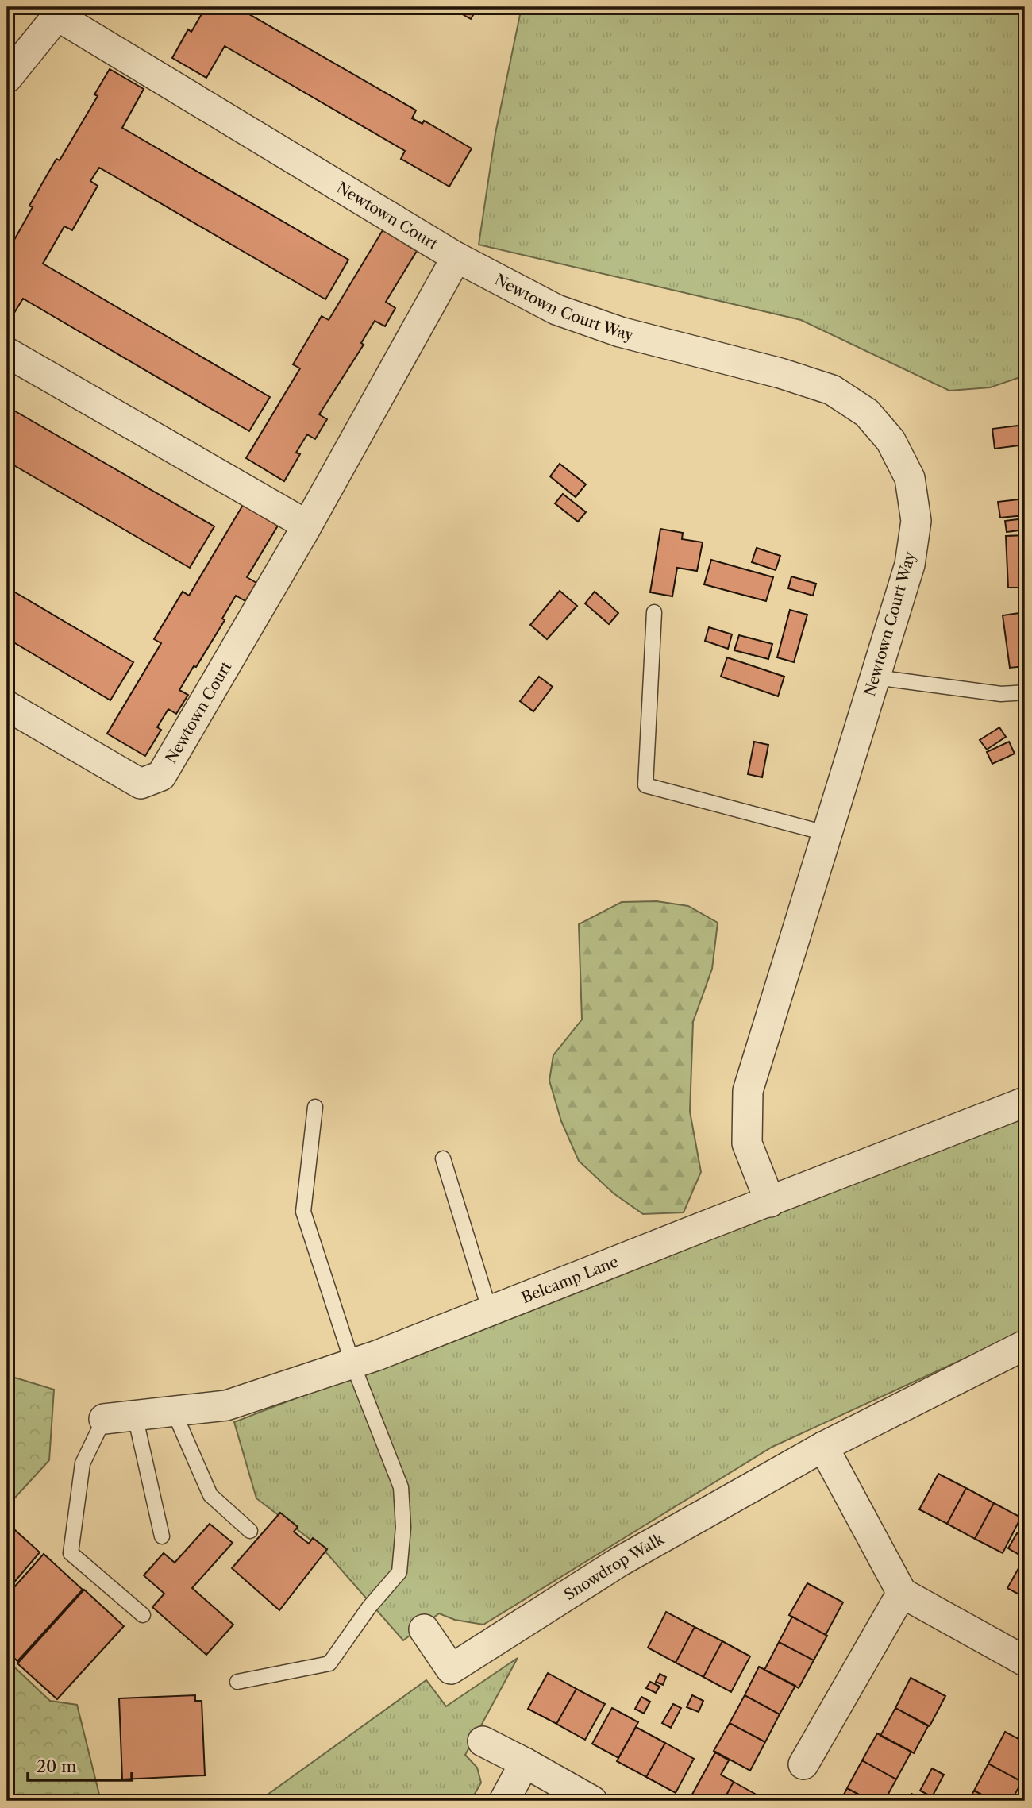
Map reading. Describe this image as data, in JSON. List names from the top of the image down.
{
  "streets": {
    "street": [
      "Newtown Court",
      "Newtown Court Way",
      "Belcamp Lane",
      "Snowdrop Walk"
    ]
  },
  "crossings": [
    ["Newtown Court", "Newtown Court Way"],
    ["Newtown Court Way", "Belcamp Lane"]
  ],
  "scale_bar": "20 m"
}
